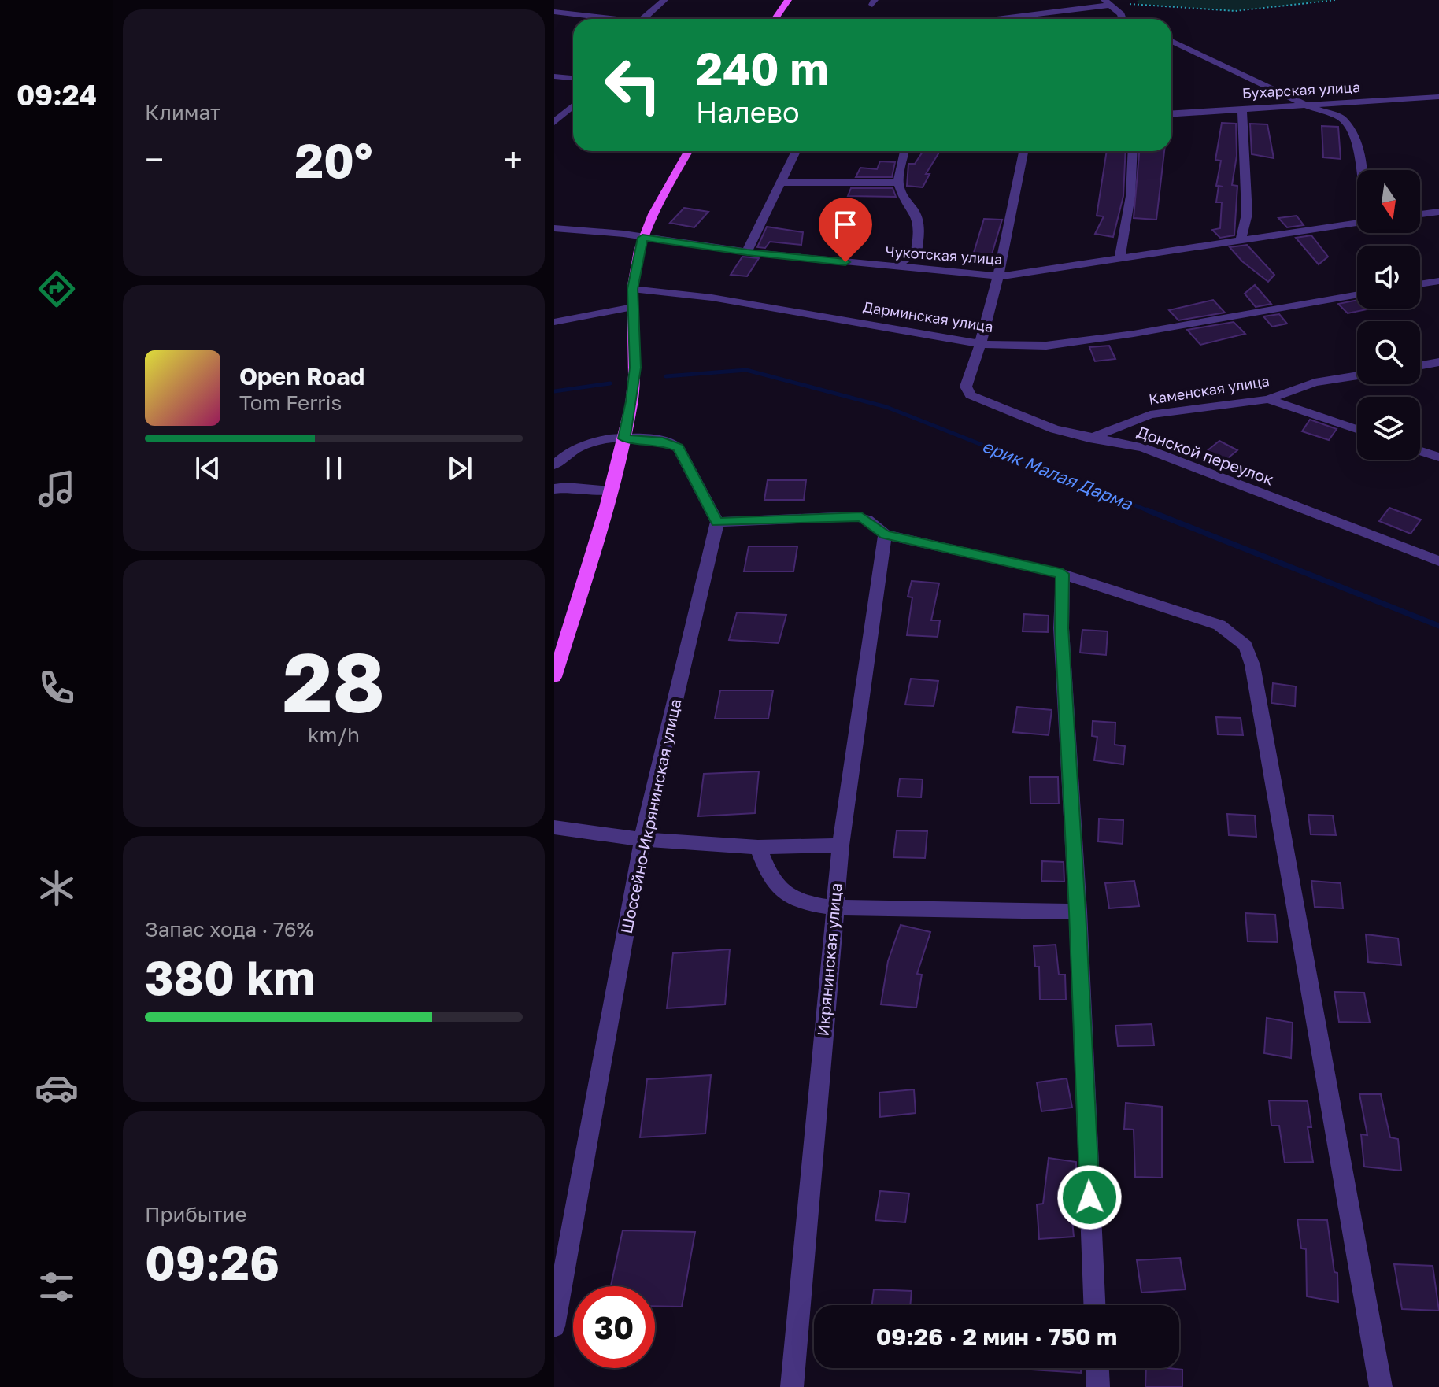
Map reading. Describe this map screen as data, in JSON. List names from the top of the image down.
{
  "streets": {
    "street": [
      "Бухарская улица",
      "Чукотская улица",
      "Дарминская улица",
      "Каменская улица",
      "Донской переулок",
      "Шоссейно-Икрянинская улица",
      "Икрянинская улица"
    ]
  },
  "crossings": [
    ["Дарминская улица", "Донской переулок"],
    ["Каменская улица", "Донской переулок"]
  ],
  "water": ["ерик Малая Дарма"],
  "north": "bottom",
  "page": {
    "tabs": "09:24",
    "tile": [
      "Климат",
      ["28", "km/h"],
      ["Запас хода · 76%", "380 km"],
      ["Прибытие", "09:26"]
    ],
    "turn": ["240 m", "Налево"],
    "heat": ["−", "20°", "+"],
    "song": ["Open Road", "Tom Ferris"],
    "limit": "30",
    "trip": "09:26 · 2 мин · 750 m"
  }
}
